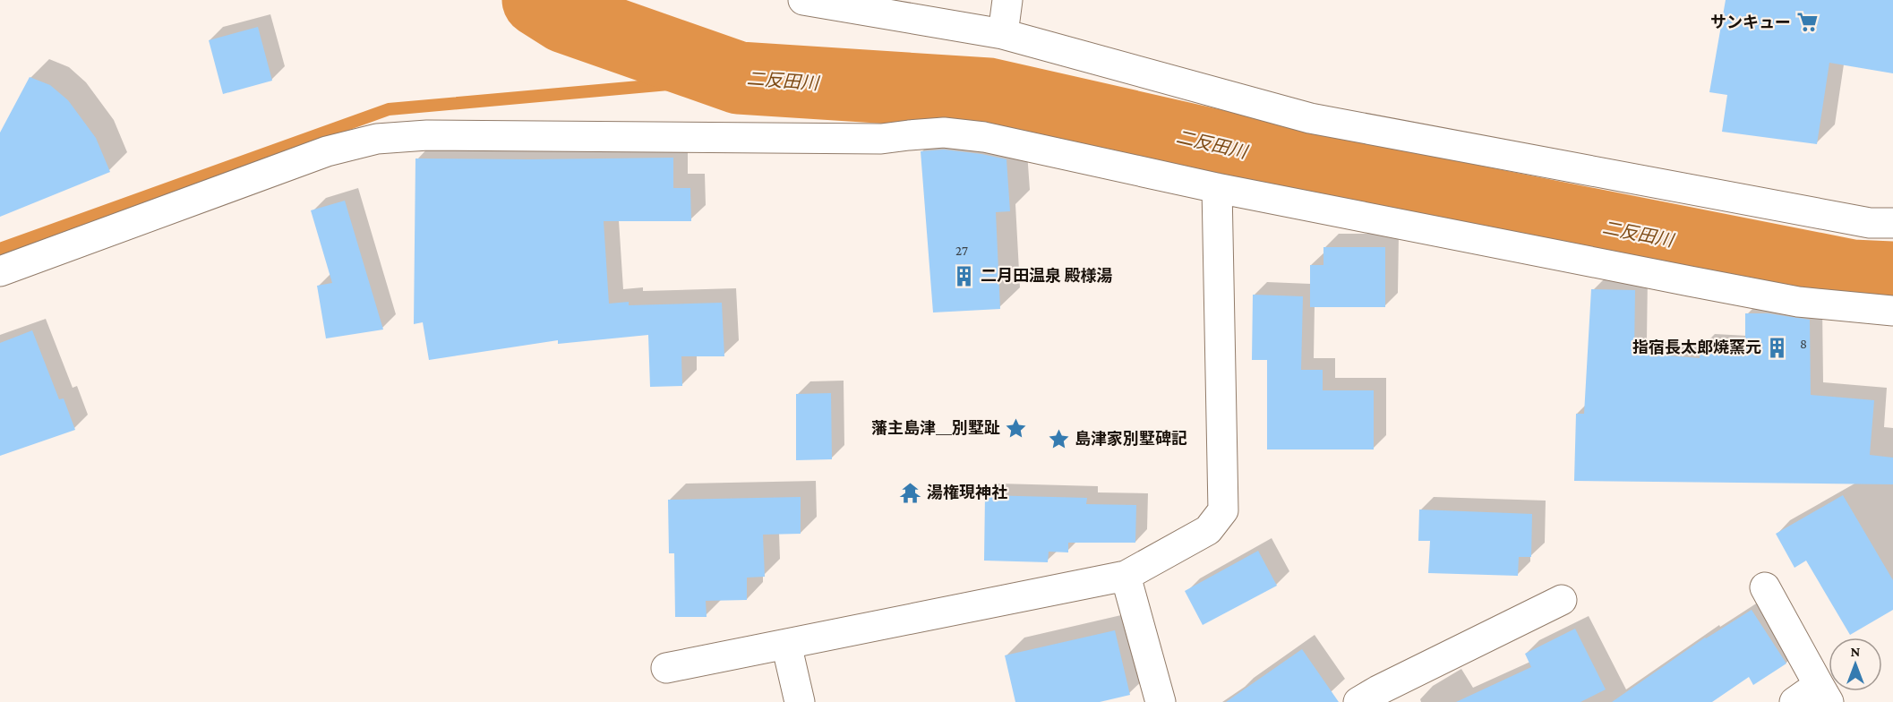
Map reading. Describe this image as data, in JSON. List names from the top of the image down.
{
  "water": ["二反田川"],
  "places": {
    "supermarket": ["サンキュー"],
    "building": ["二月田温泉 殿様湯", "指宿長太郎焼窯元"],
    "place": ["藩主島津＿別墅趾", "島津家別墅碑記"],
    "temple": ["湯権現神社"]
  },
  "house_numbers": ["27", "8"],
  "north": "top"
}
